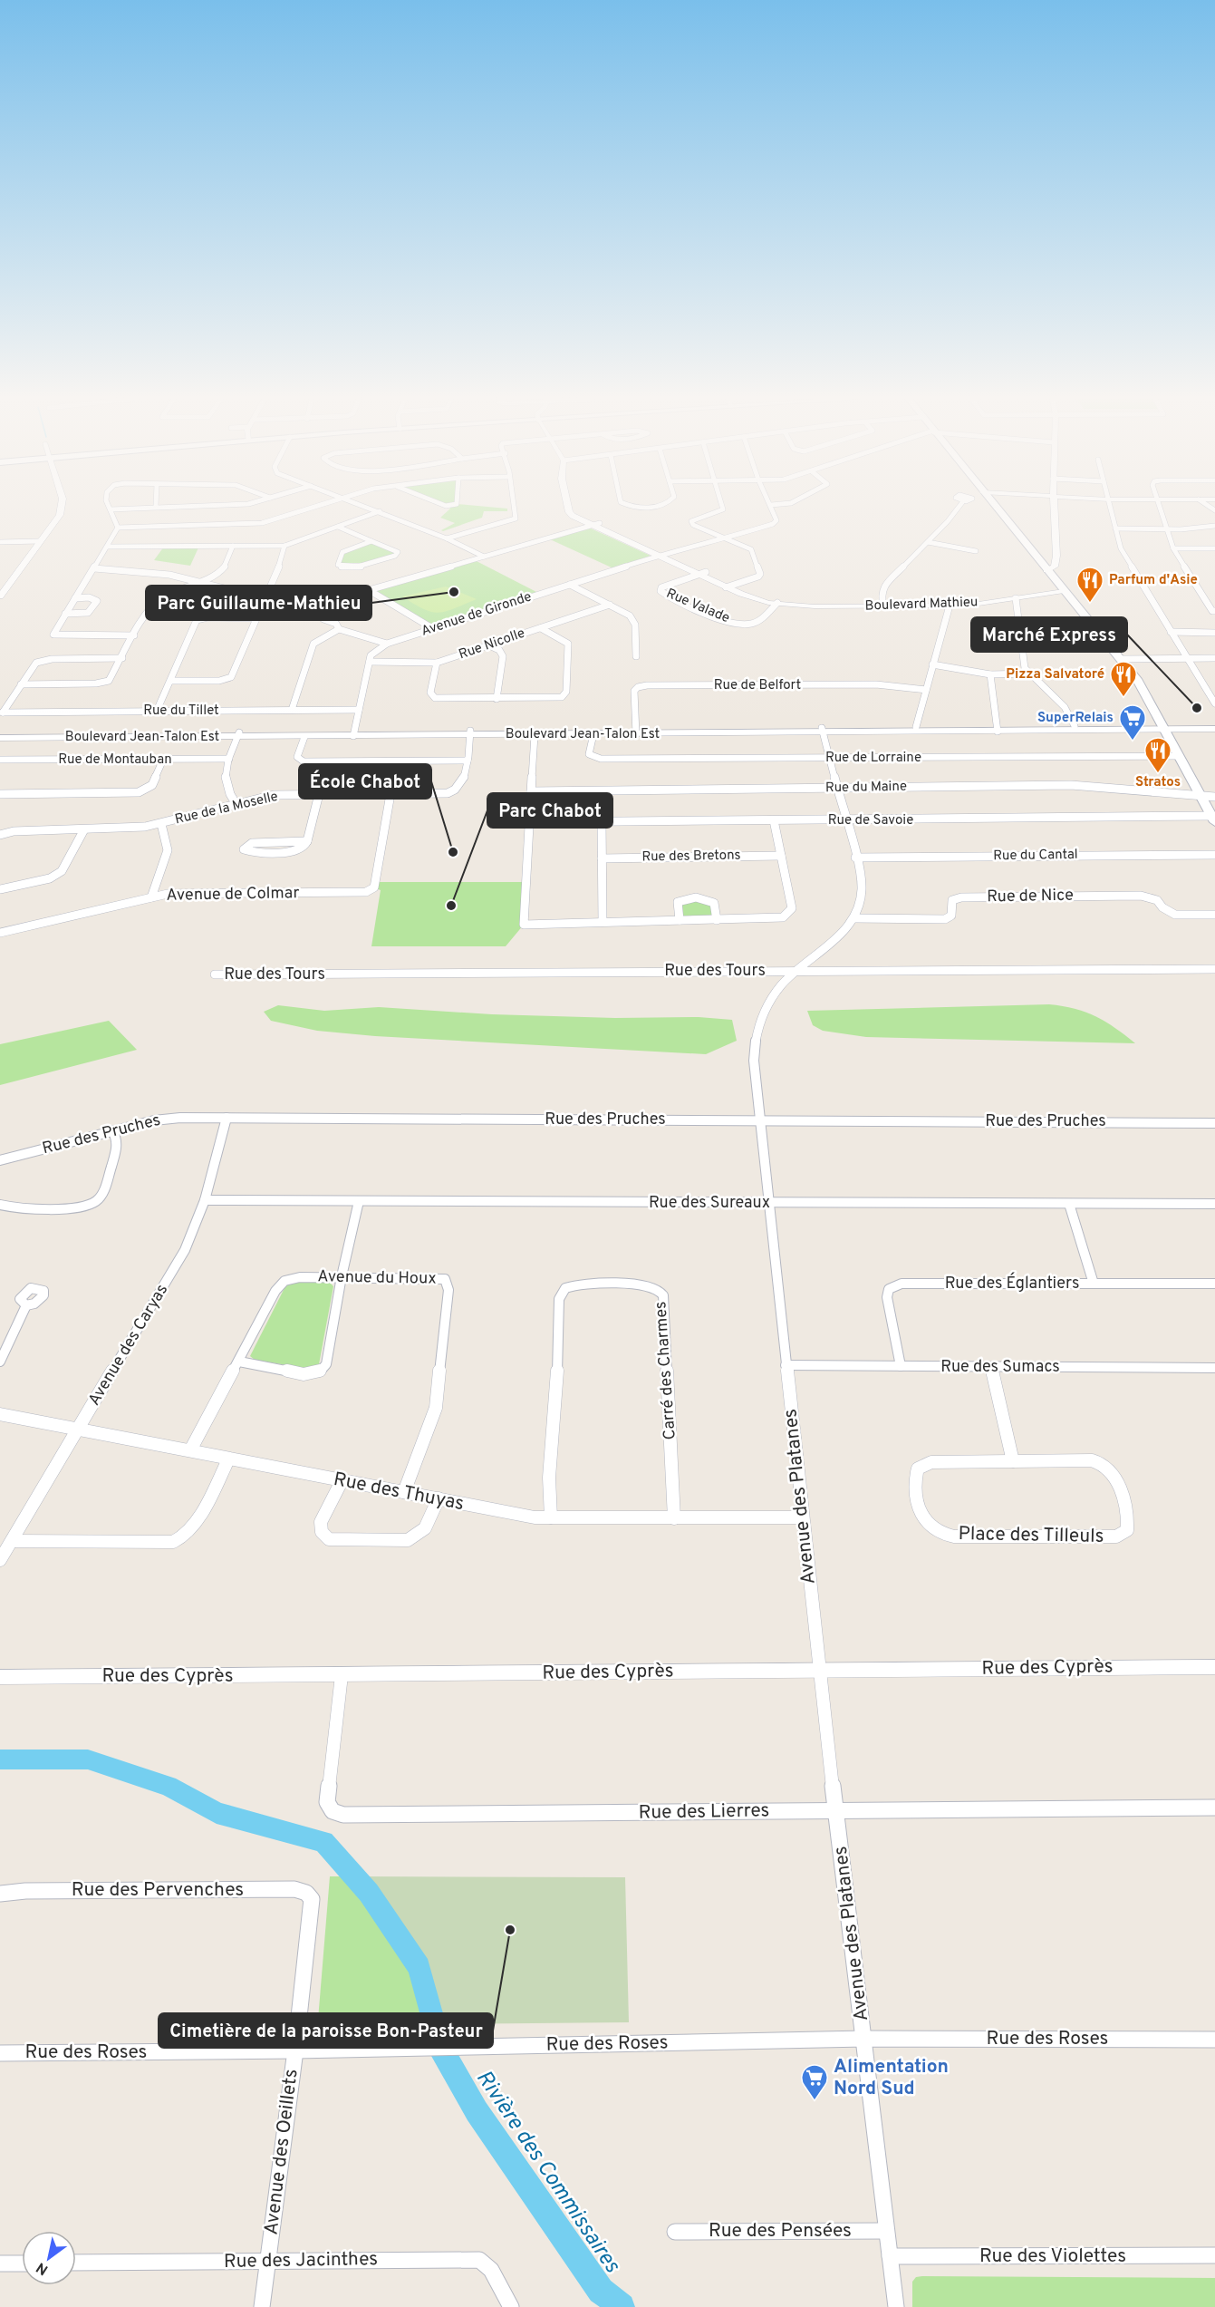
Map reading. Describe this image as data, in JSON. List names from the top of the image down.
{
  "streets": {
    "street": [
      "Boulevard Mathieu",
      "Rue Valade",
      "Avenue de Gironde",
      "Rue Nicolle",
      "Rue de Belfort",
      "Rue du Tillet",
      "Boulevard Jean-Talon Est",
      "Rue de Lorraine",
      "Rue de Montauban",
      "Rue du Maine",
      "Rue de la Moselle",
      "Rue de Savoie",
      "Rue du Cantal",
      "Rue des Bretons",
      "Avenue de Colmar",
      "Rue de Nice",
      "Rue des Tours",
      "Rue des Pruches",
      "Rue des Sureaux",
      "Avenue du Houx",
      "Rue des Églantiers",
      "Avenue des Caryas",
      "Rue des Sumacs",
      "Carré des Charmes",
      "Rue des Thuyas",
      "Avenue des Platanes",
      "Place des Tilleuls",
      "Rue des Cyprès",
      "Rue des Lierres",
      "Rue des Pervenches",
      "Rue des Roses",
      "Avenue des Oeillets",
      "Rue des Pensées",
      "Rue des Violettes",
      "Rue des Jacinthes"
    ]
  },
  "crossings": [
    ["Boulevard Mathieu", "Rue Valade"],
    ["Boulevard Mathieu", "Avenue de Gironde"],
    ["Avenue de Gironde", "Rue Nicolle"],
    ["Rue de Belfort", "Boulevard Jean-Talon Est"],
    ["Boulevard Jean-Talon Est", "Rue de Lorraine"],
    ["Boulevard Jean-Talon Est", "Rue de la Moselle"],
    ["Boulevard Jean-Talon Est", "Avenue des Platanes"],
    ["Rue de Lorraine", "Avenue des Platanes"],
    ["Rue du Maine", "Avenue des Platanes"],
    ["Rue de la Moselle", "Avenue de Colmar"],
    ["Rue de Savoie", "Avenue des Platanes"],
    ["Rue du Cantal", "Avenue des Platanes"],
    ["Rue de Nice", "Avenue des Platanes"],
    ["Rue des Tours", "Avenue des Platanes"],
    ["Rue des Pruches", "Avenue des Caryas"],
    ["Rue des Pruches", "Avenue des Platanes"],
    ["Rue des Sureaux", "Avenue des Caryas"],
    ["Rue des Sureaux", "Avenue des Platanes"],
    ["Avenue du Houx", "Rue des Thuyas"],
    ["Rue des Églantiers", "Rue des Sumacs"],
    ["Avenue des Caryas", "Rue des Thuyas"],
    ["Rue des Sumacs", "Avenue des Platanes"],
    ["Carré des Charmes", "Rue des Thuyas"],
    ["Rue des Thuyas", "Avenue des Platanes"],
    ["Avenue des Platanes", "Rue des Cyprès"],
    ["Avenue des Platanes", "Rue des Lierres"],
    ["Avenue des Platanes", "Rue des Roses"],
    ["Avenue des Platanes", "Rue des Pensées"],
    ["Avenue des Platanes", "Rue des Violettes"],
    ["Rue des Cyprès", "Rue des Lierres"],
    ["Rue des Pervenches", "Avenue des Oeillets"],
    ["Rue des Roses", "Avenue des Oeillets"],
    ["Avenue des Oeillets", "Rue des Jacinthes"]
  ],
  "water": ["Rivière des Commissaires"],
  "places": {
    "other": [
      "Parc Guillaume-Mathieu",
      "Marché Express",
      "École Chabot",
      "Parc Chabot",
      "Cimetière de la paroisse Bon-Pasteur"
    ],
    "restaurant": ["Parfum d'Asie", "Pizza Salvatoré", "Stratos"],
    "supermarket": ["SuperRelais", "Alimentation Nord Sud"]
  },
  "north": "bottom left"
}
